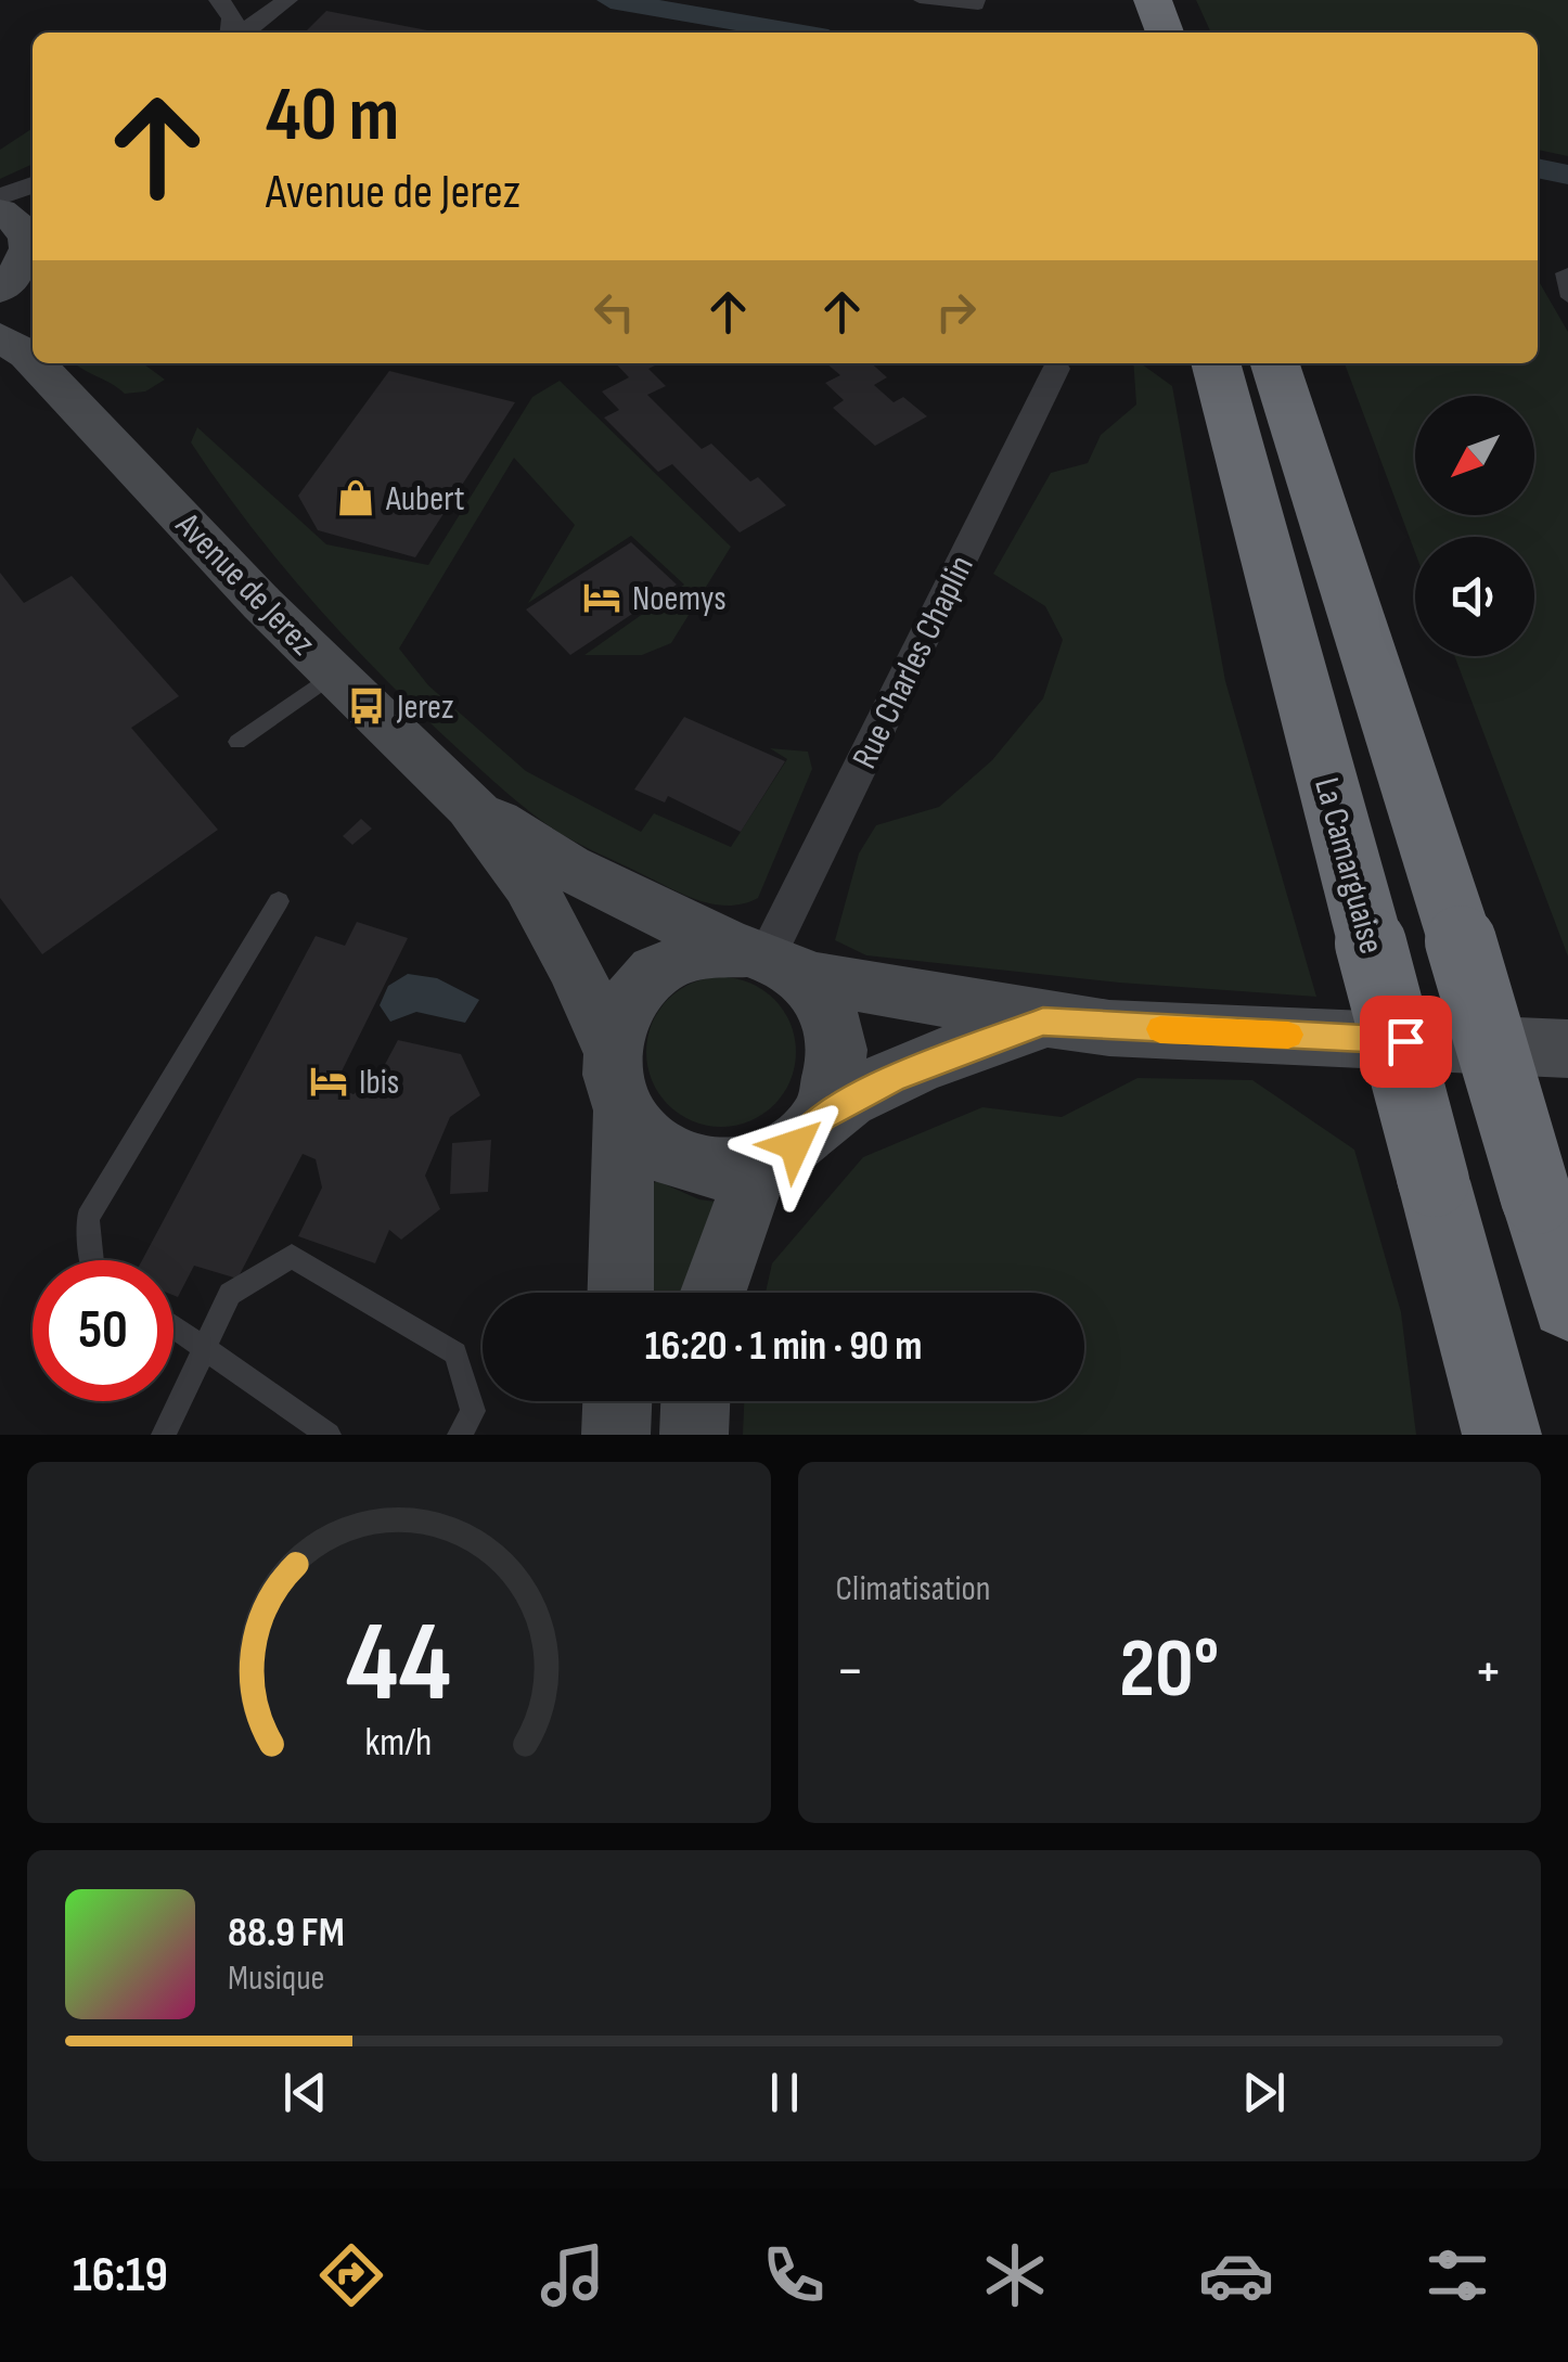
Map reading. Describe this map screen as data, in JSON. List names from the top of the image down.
{
  "streets": {
    "highway": ["La Camarguaise"],
    "main road": ["Avenue de Jerez"],
    "street": ["Rue Charles Chaplin"]
  },
  "crossings": [
    ["Avenue de Jerez", "Rue Charles Chaplin"]
  ],
  "places": {
    "shop": ["Aubert"],
    "hotel": ["Noemys", "Ibis"],
    "bus stop": ["Jerez"]
  },
  "north": "bottom left",
  "page": {
    "turn": ["40 m", "Avenue de Jerez"],
    "limit": "50",
    "trip": "16:20 · 1 min · 90 m",
    "tile": "Climatisation",
    "heat": ["−", "20°", "+"],
    "song": ["88.9 FM", "Musique"],
    "tabs": "16:19",
    "gauge": ["44", "km/h"]
  }
}
